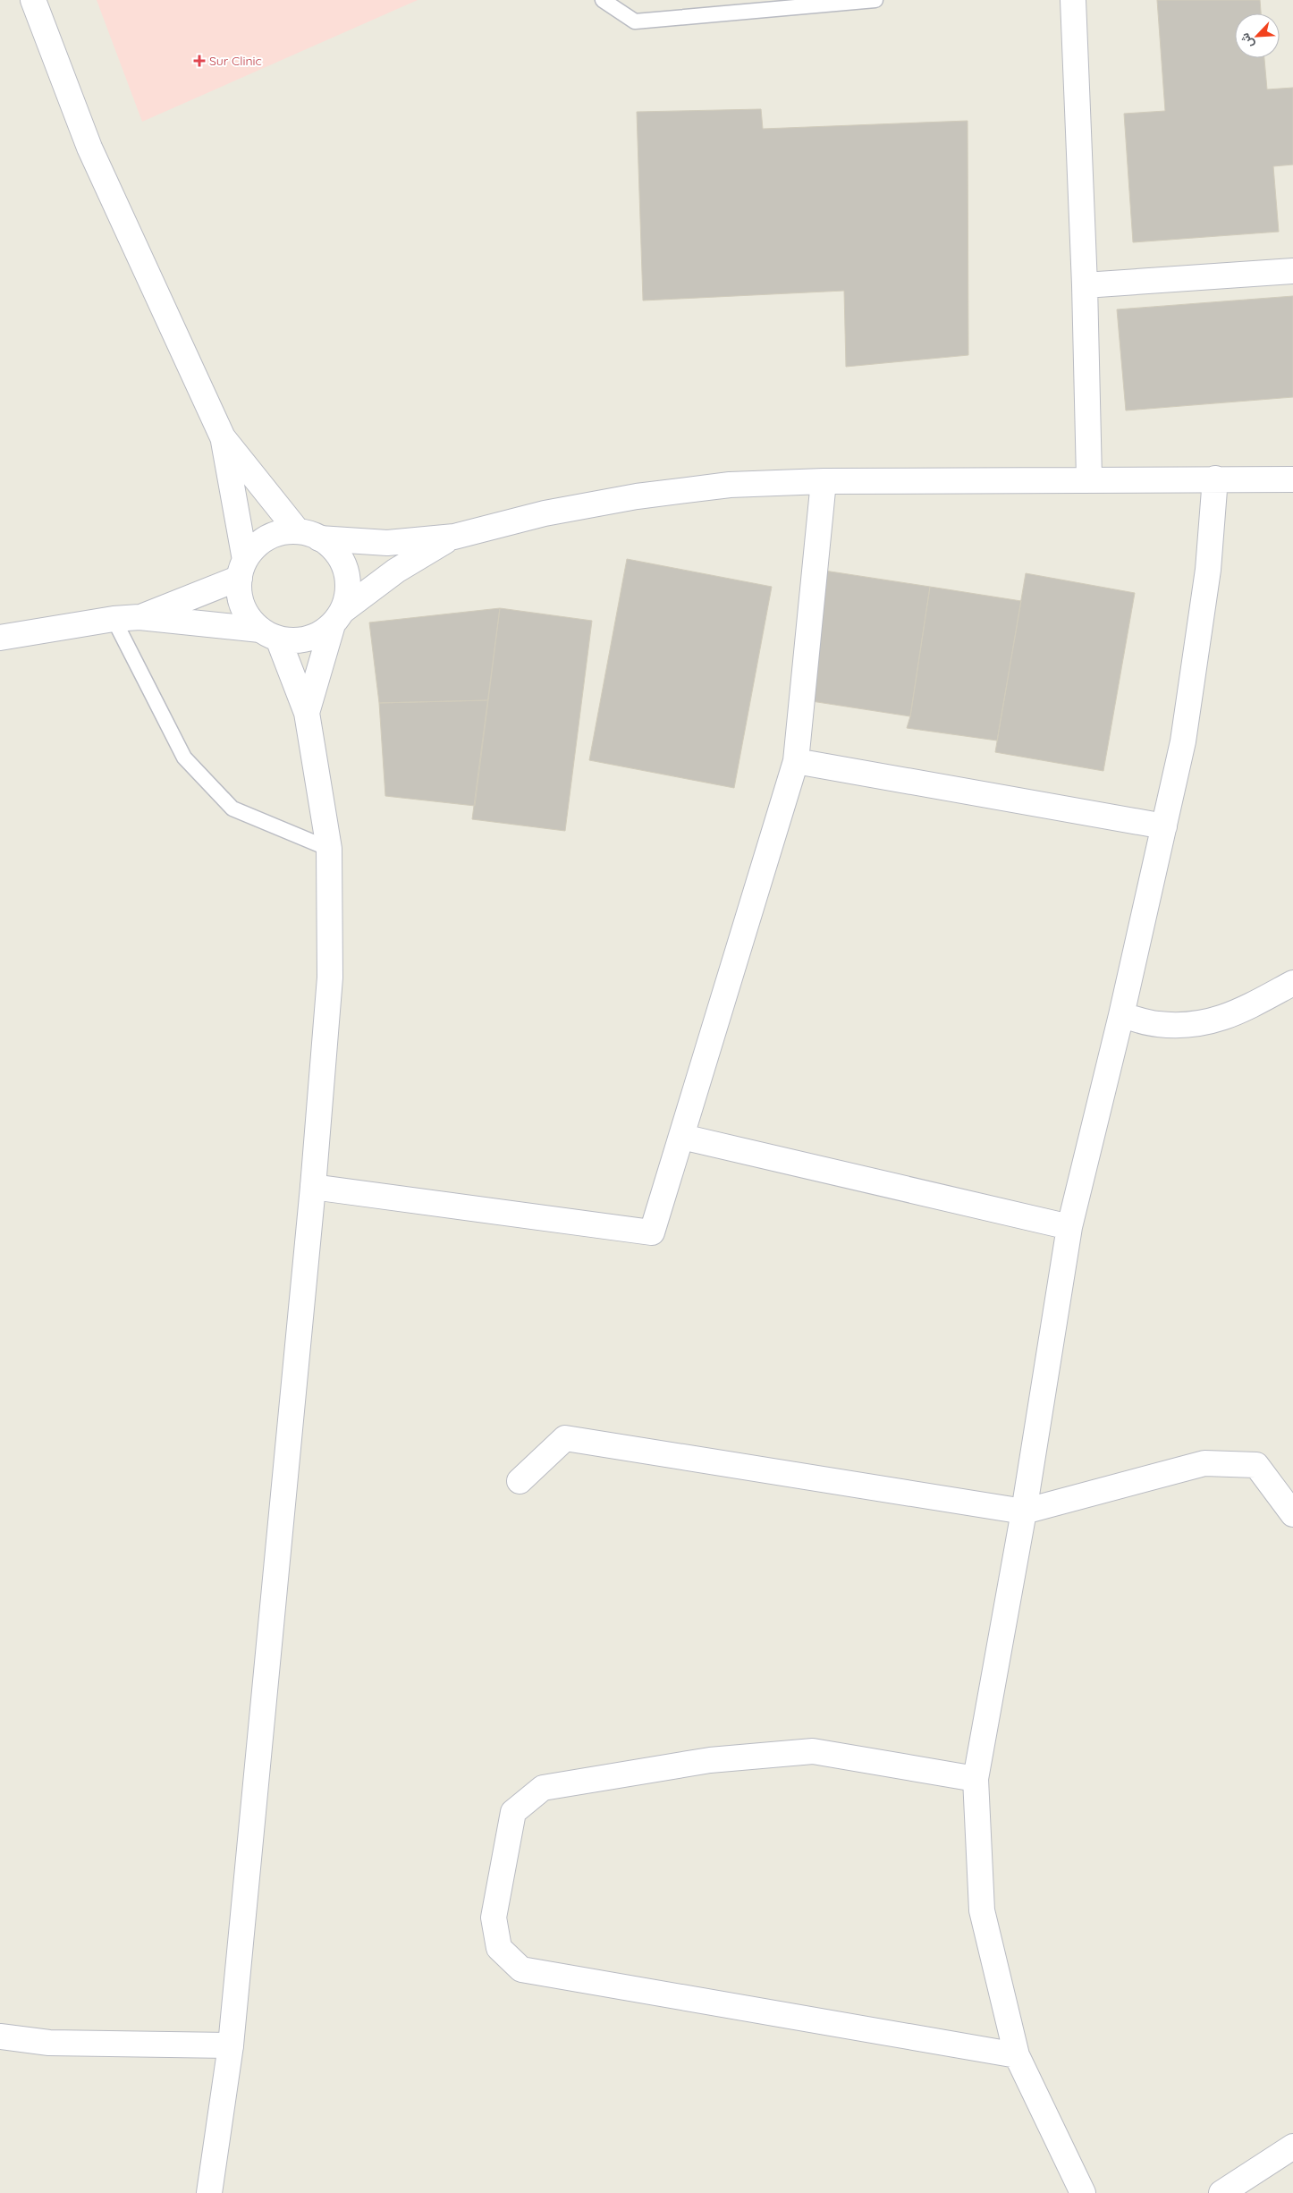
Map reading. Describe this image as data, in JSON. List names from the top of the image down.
{
  "places": {
    "health": ["Sur Clinic"]
  },
  "north": "bottom left"
}
